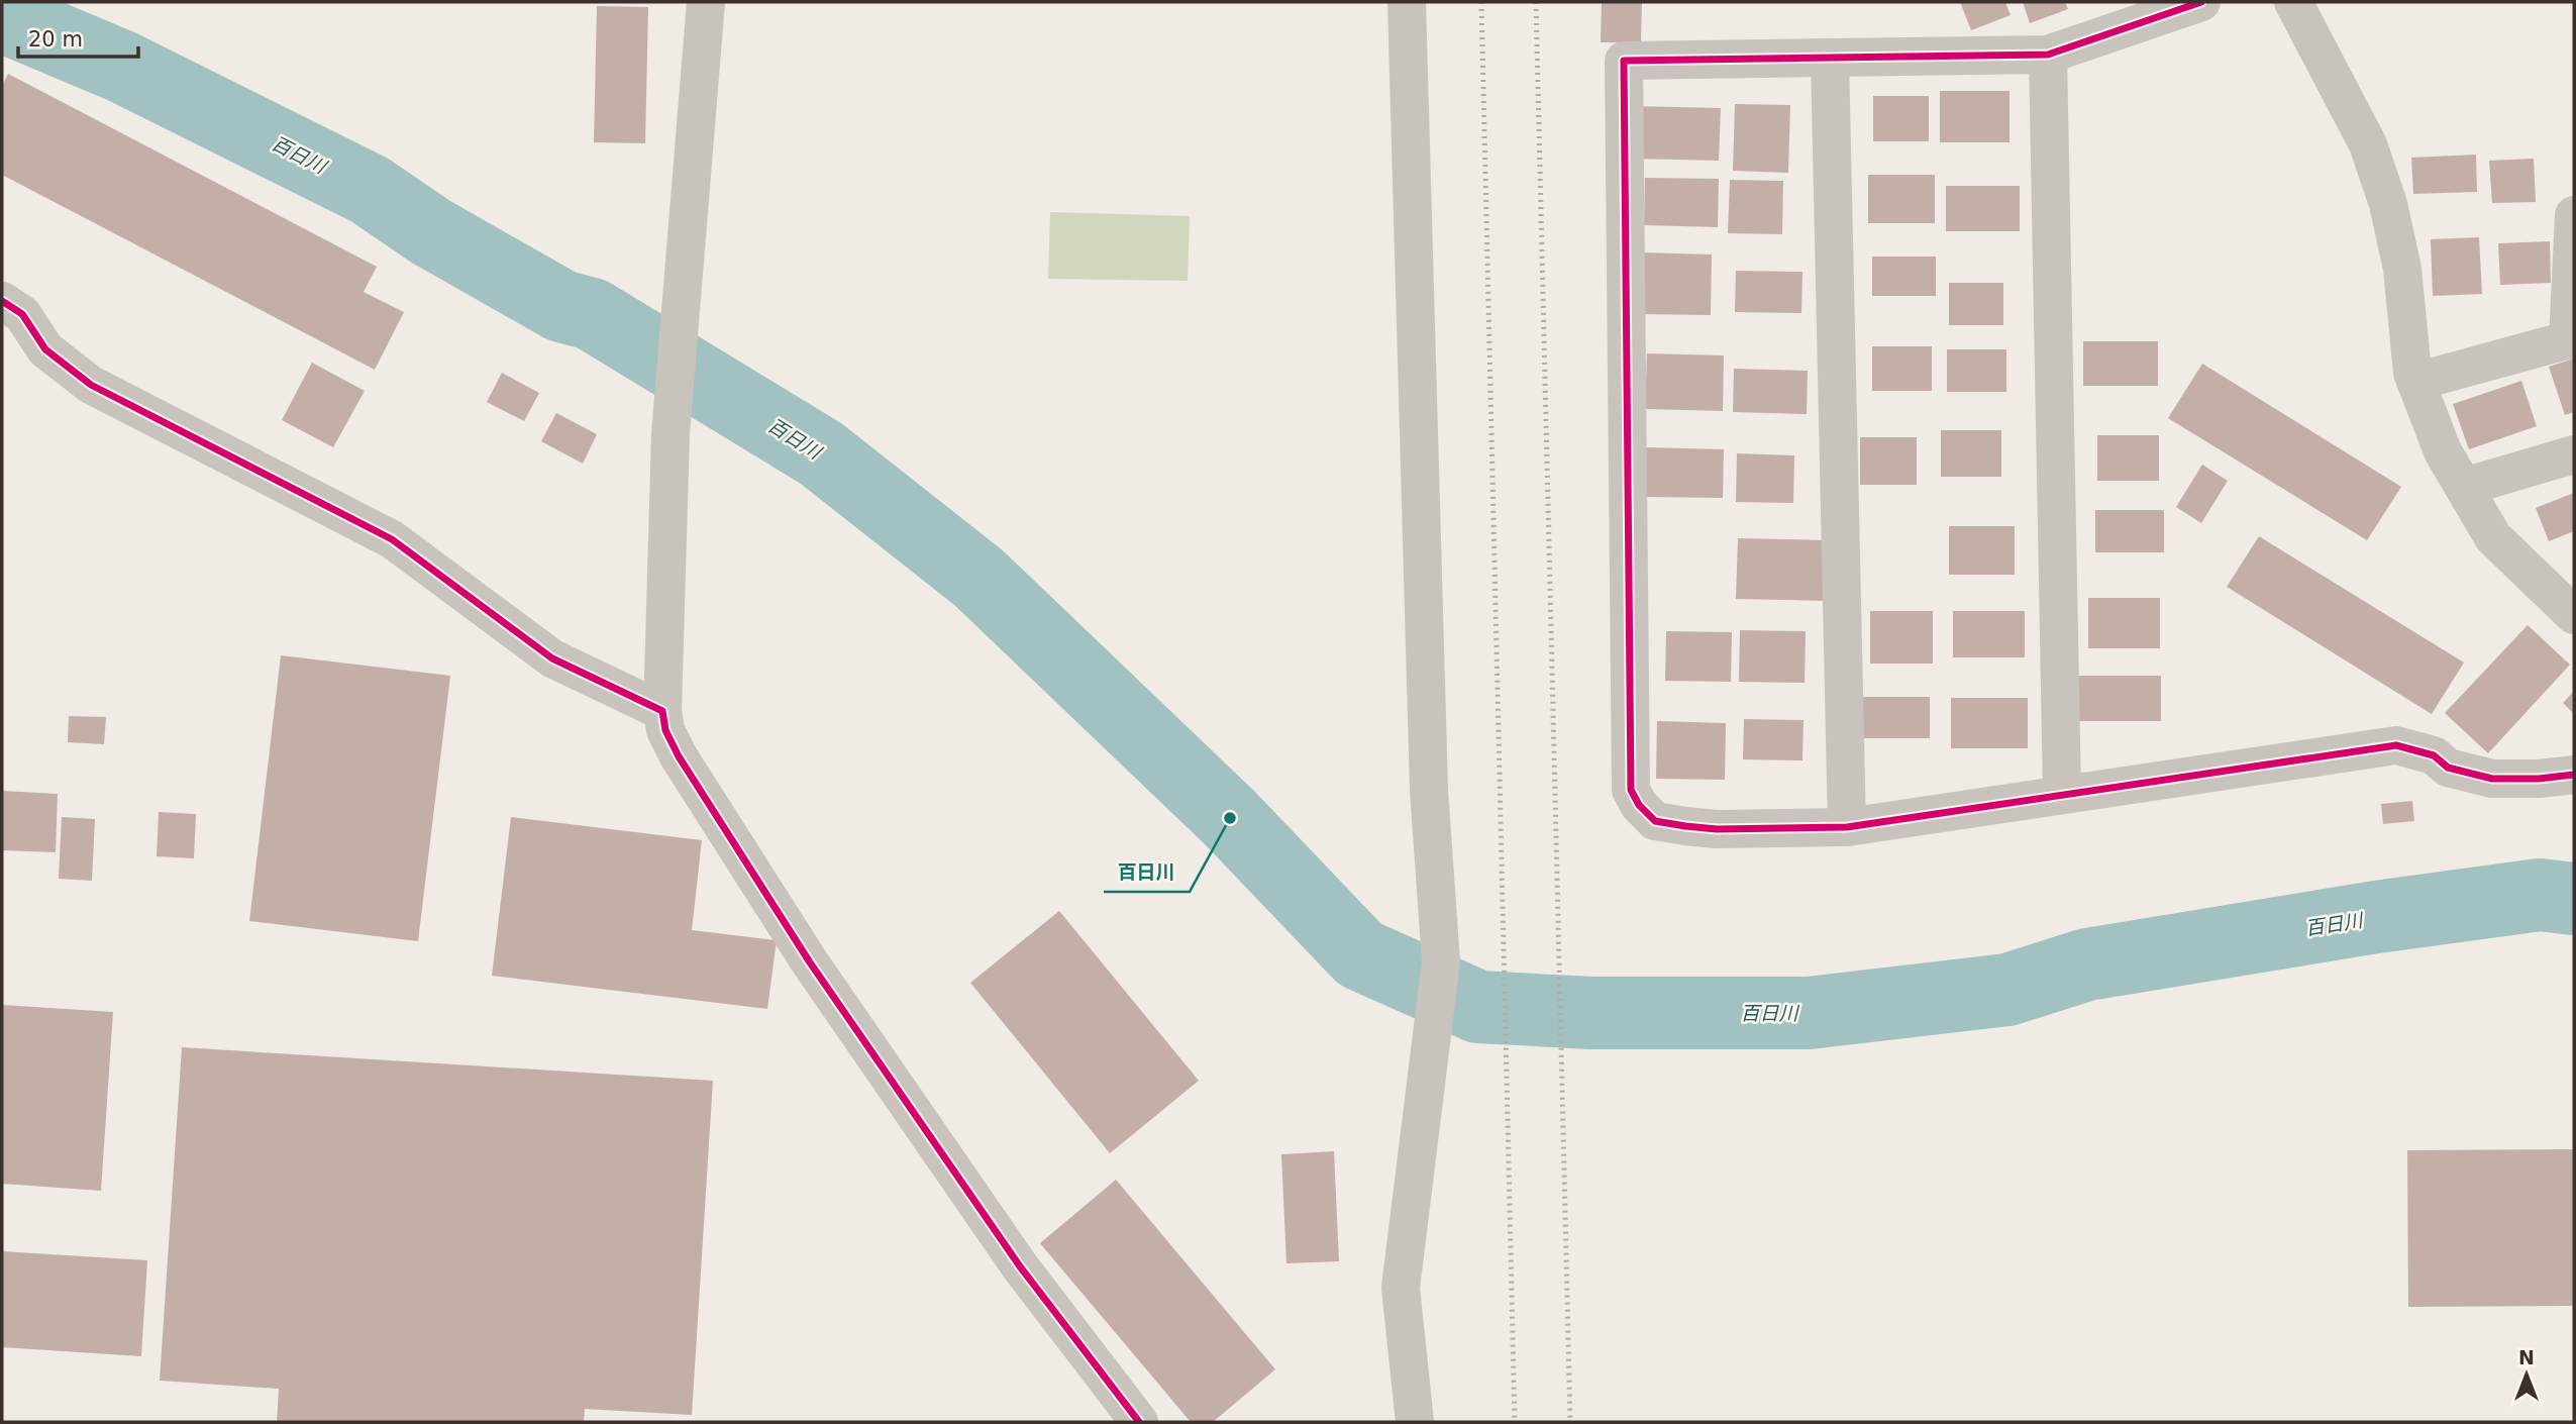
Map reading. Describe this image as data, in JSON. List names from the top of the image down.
{
  "water": ["百日川"],
  "places": ["百日川"],
  "scale_bar": "20 m",
  "north": "top"
}
